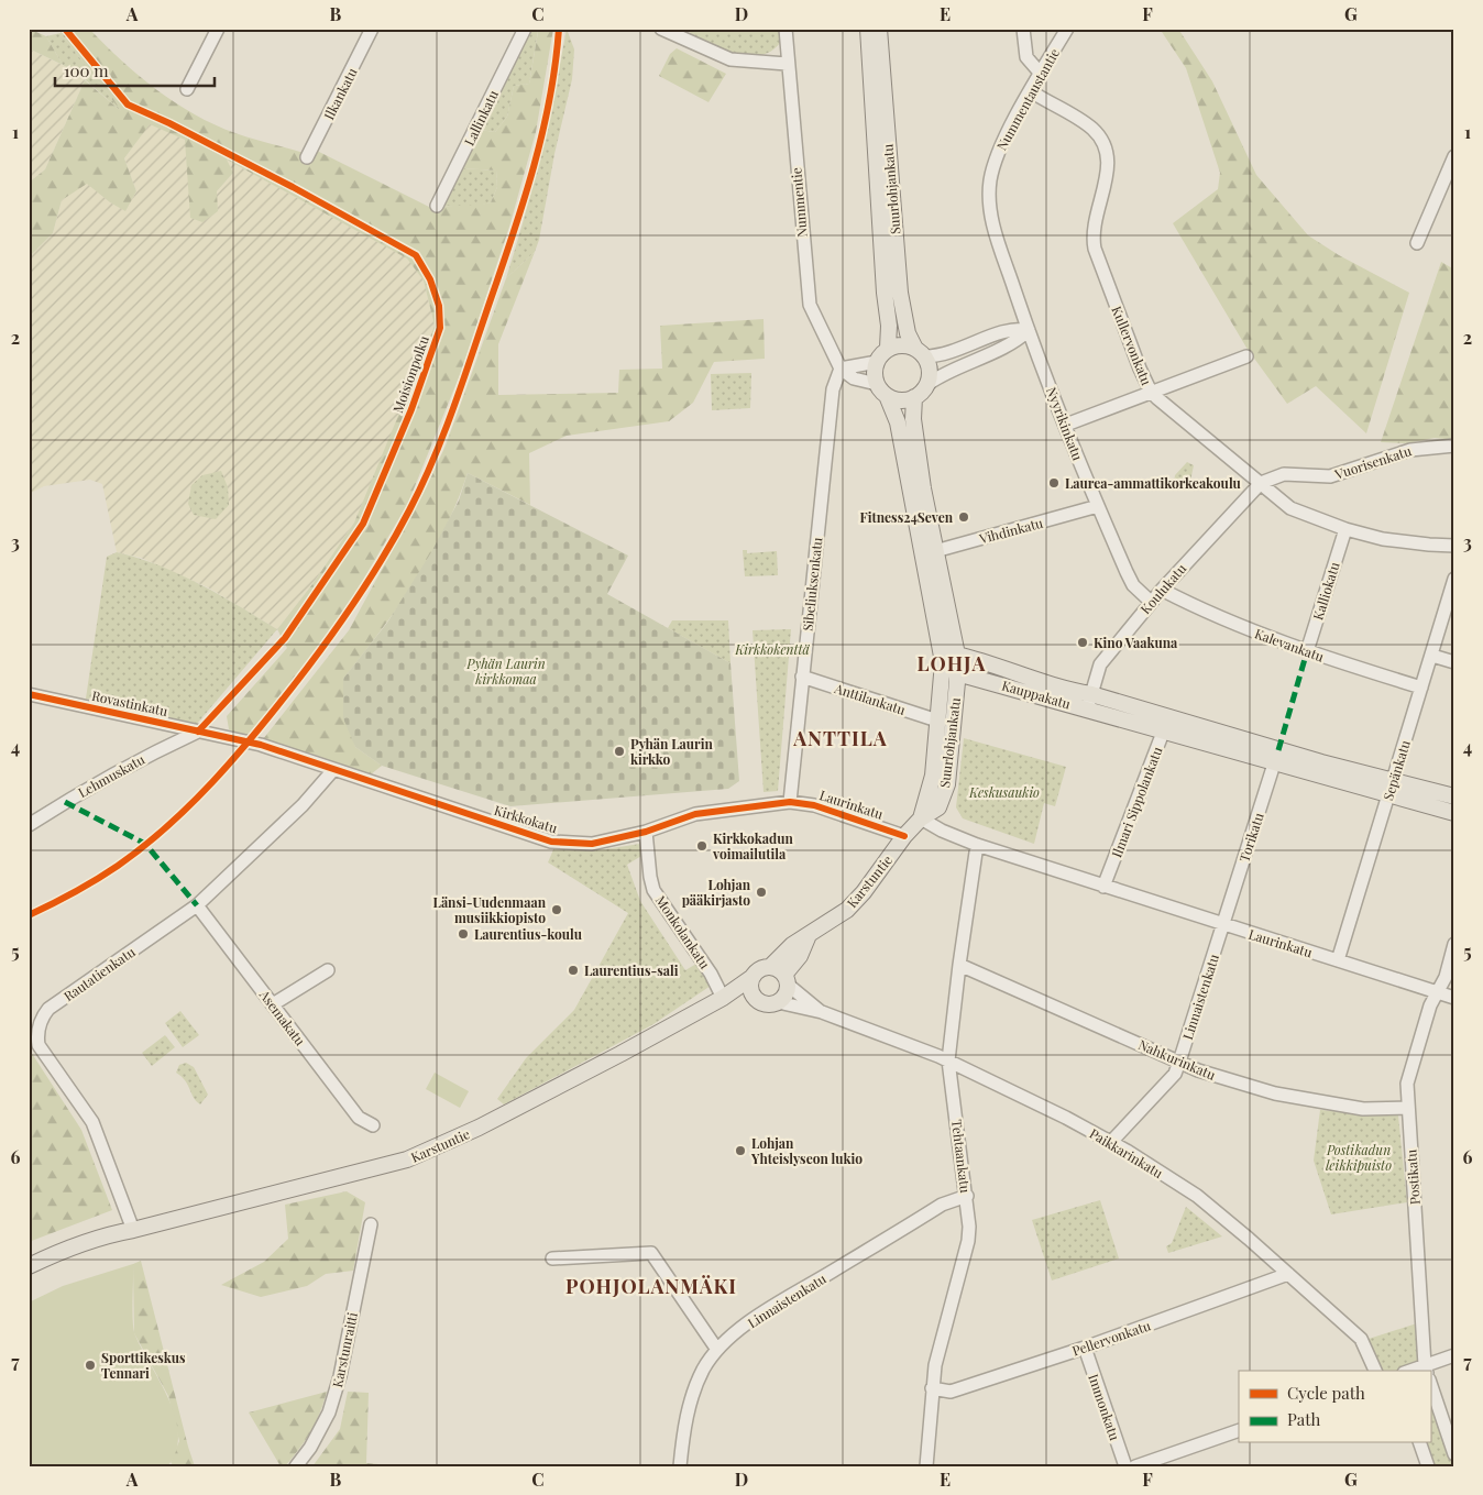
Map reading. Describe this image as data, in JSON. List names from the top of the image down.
{
  "streets": {
    "main road": ["Suurlohjankatu", "Kauppakatu", "Karstuntie"],
    "street": [
      "Ilkankatu",
      "Nummentaustantie",
      "Lallinkatu",
      "Nummentie",
      "Kullervonkatu",
      "Nyyrikinkatu",
      "Vuorisenkatu",
      "Vihdinkatu",
      "Sibeliuksenkatu",
      "Koulukatu",
      "Kalliokatu",
      "Kalevankatu",
      "Anttilankatu",
      "Rovastinkatu",
      "Sepänkatu",
      "Lehmuskatu",
      "Ilmari Sippolankatu",
      "Laurinkatu",
      "Kirkkokatu",
      "Torikatu",
      "Monkolankatu",
      "Rautatienkatu",
      "Linnaistenkatu",
      "Asemakatu",
      "Nahkurinkatu",
      "Paikkarinkatu",
      "Tehtaankatu",
      "Postikatu",
      "Pellervonkatu",
      "Karstunraitti",
      "Immonkatu"
    ],
    "cycle path": ["Moisionpolku"]
  },
  "crossings": [
    ["Nummentaustantie", "Kullervonkatu"],
    ["Nummentaustantie", "Nyyrikinkatu"],
    ["Suurlohjankatu", "Vihdinkatu"],
    ["Suurlohjankatu", "Kauppakatu"],
    ["Suurlohjankatu", "Anttilankatu"],
    ["Suurlohjankatu", "Laurinkatu"],
    ["Suurlohjankatu", "Karstuntie"],
    ["Nummentie", "Sibeliuksenkatu"],
    ["Kullervonkatu", "Vuorisenkatu"],
    ["Kullervonkatu", "Koulukatu"],
    ["Kullervonkatu", "Kalliokatu"],
    ["Nyyrikinkatu", "Vihdinkatu"],
    ["Nyyrikinkatu", "Koulukatu"],
    ["Vuorisenkatu", "Koulukatu"],
    ["Sibeliuksenkatu", "Anttilankatu"],
    ["Sibeliuksenkatu", "Laurinkatu"],
    ["Sibeliuksenkatu", "Kirkkokatu"],
    ["Koulukatu", "Kalevankatu"],
    ["Koulukatu", "Kauppakatu"],
    ["Kalliokatu", "Kalevankatu"],
    ["Kalevankatu", "Sepänkatu"],
    ["Kauppakatu", "Sepänkatu"],
    ["Kauppakatu", "Ilmari Sippolankatu"],
    ["Kauppakatu", "Torikatu"],
    ["Rovastinkatu", "Lehmuskatu"],
    ["Rovastinkatu", "Kirkkokatu"],
    ["Sepänkatu", "Laurinkatu"],
    ["Ilmari Sippolankatu", "Laurinkatu"],
    ["Laurinkatu", "Kirkkokatu"],
    ["Laurinkatu", "Torikatu"],
    ["Laurinkatu", "Karstuntie"],
    ["Laurinkatu", "Linnaistenkatu"],
    ["Laurinkatu", "Tehtaankatu"],
    ["Laurinkatu", "Postikatu"],
    ["Kirkkokatu", "Monkolankatu"],
    ["Kirkkokatu", "Rautatienkatu"],
    ["Torikatu", "Linnaistenkatu"],
    ["Karstuntie", "Monkolankatu"],
    ["Karstuntie", "Rautatienkatu"],
    ["Karstuntie", "Paikkarinkatu"],
    ["Rautatienkatu", "Asemakatu"],
    ["Linnaistenkatu", "Nahkurinkatu"],
    ["Linnaistenkatu", "Paikkarinkatu"],
    ["Linnaistenkatu", "Tehtaankatu"],
    ["Nahkurinkatu", "Tehtaankatu"],
    ["Nahkurinkatu", "Postikatu"],
    ["Paikkarinkatu", "Tehtaankatu"],
    ["Paikkarinkatu", "Pellervonkatu"],
    ["Tehtaankatu", "Pellervonkatu"],
    ["Pellervonkatu", "Immonkatu"]
  ],
  "districts": ["LOHJA", "ANTTILA", "POHJOLANMÄKI"],
  "parks": [
    "Kirkkokenttä",
    "Pyhän Laurin kirkkomaa",
    "Keskusaukio",
    "Postikadun leikkipuisto"
  ],
  "places": [
    "Laurea-ammattikorkeakoulu",
    "Fitness24Seven",
    "Kino Vaakuna",
    "Pyhän Laurin kirkko",
    "Kirkkokadun voimailutila",
    "Lohjan pääkirjasto",
    "Länsi-Uudenmaan musiikkiopisto",
    "Laurentius-koulu",
    "Laurentius-sali",
    "Lohjan Yhteislyseon lukio",
    "Sporttikeskus Tennari"
  ],
  "legend": ["Cycle path", "Path"],
  "scale_bar": "100 m",
  "grid": {
    "columns": [
      "A",
      "B",
      "C",
      "D",
      "E",
      "F",
      "G"
    ],
    "rows": [
      "1",
      "2",
      "3",
      "4",
      "5",
      "6",
      "7"
    ]
  }
}
